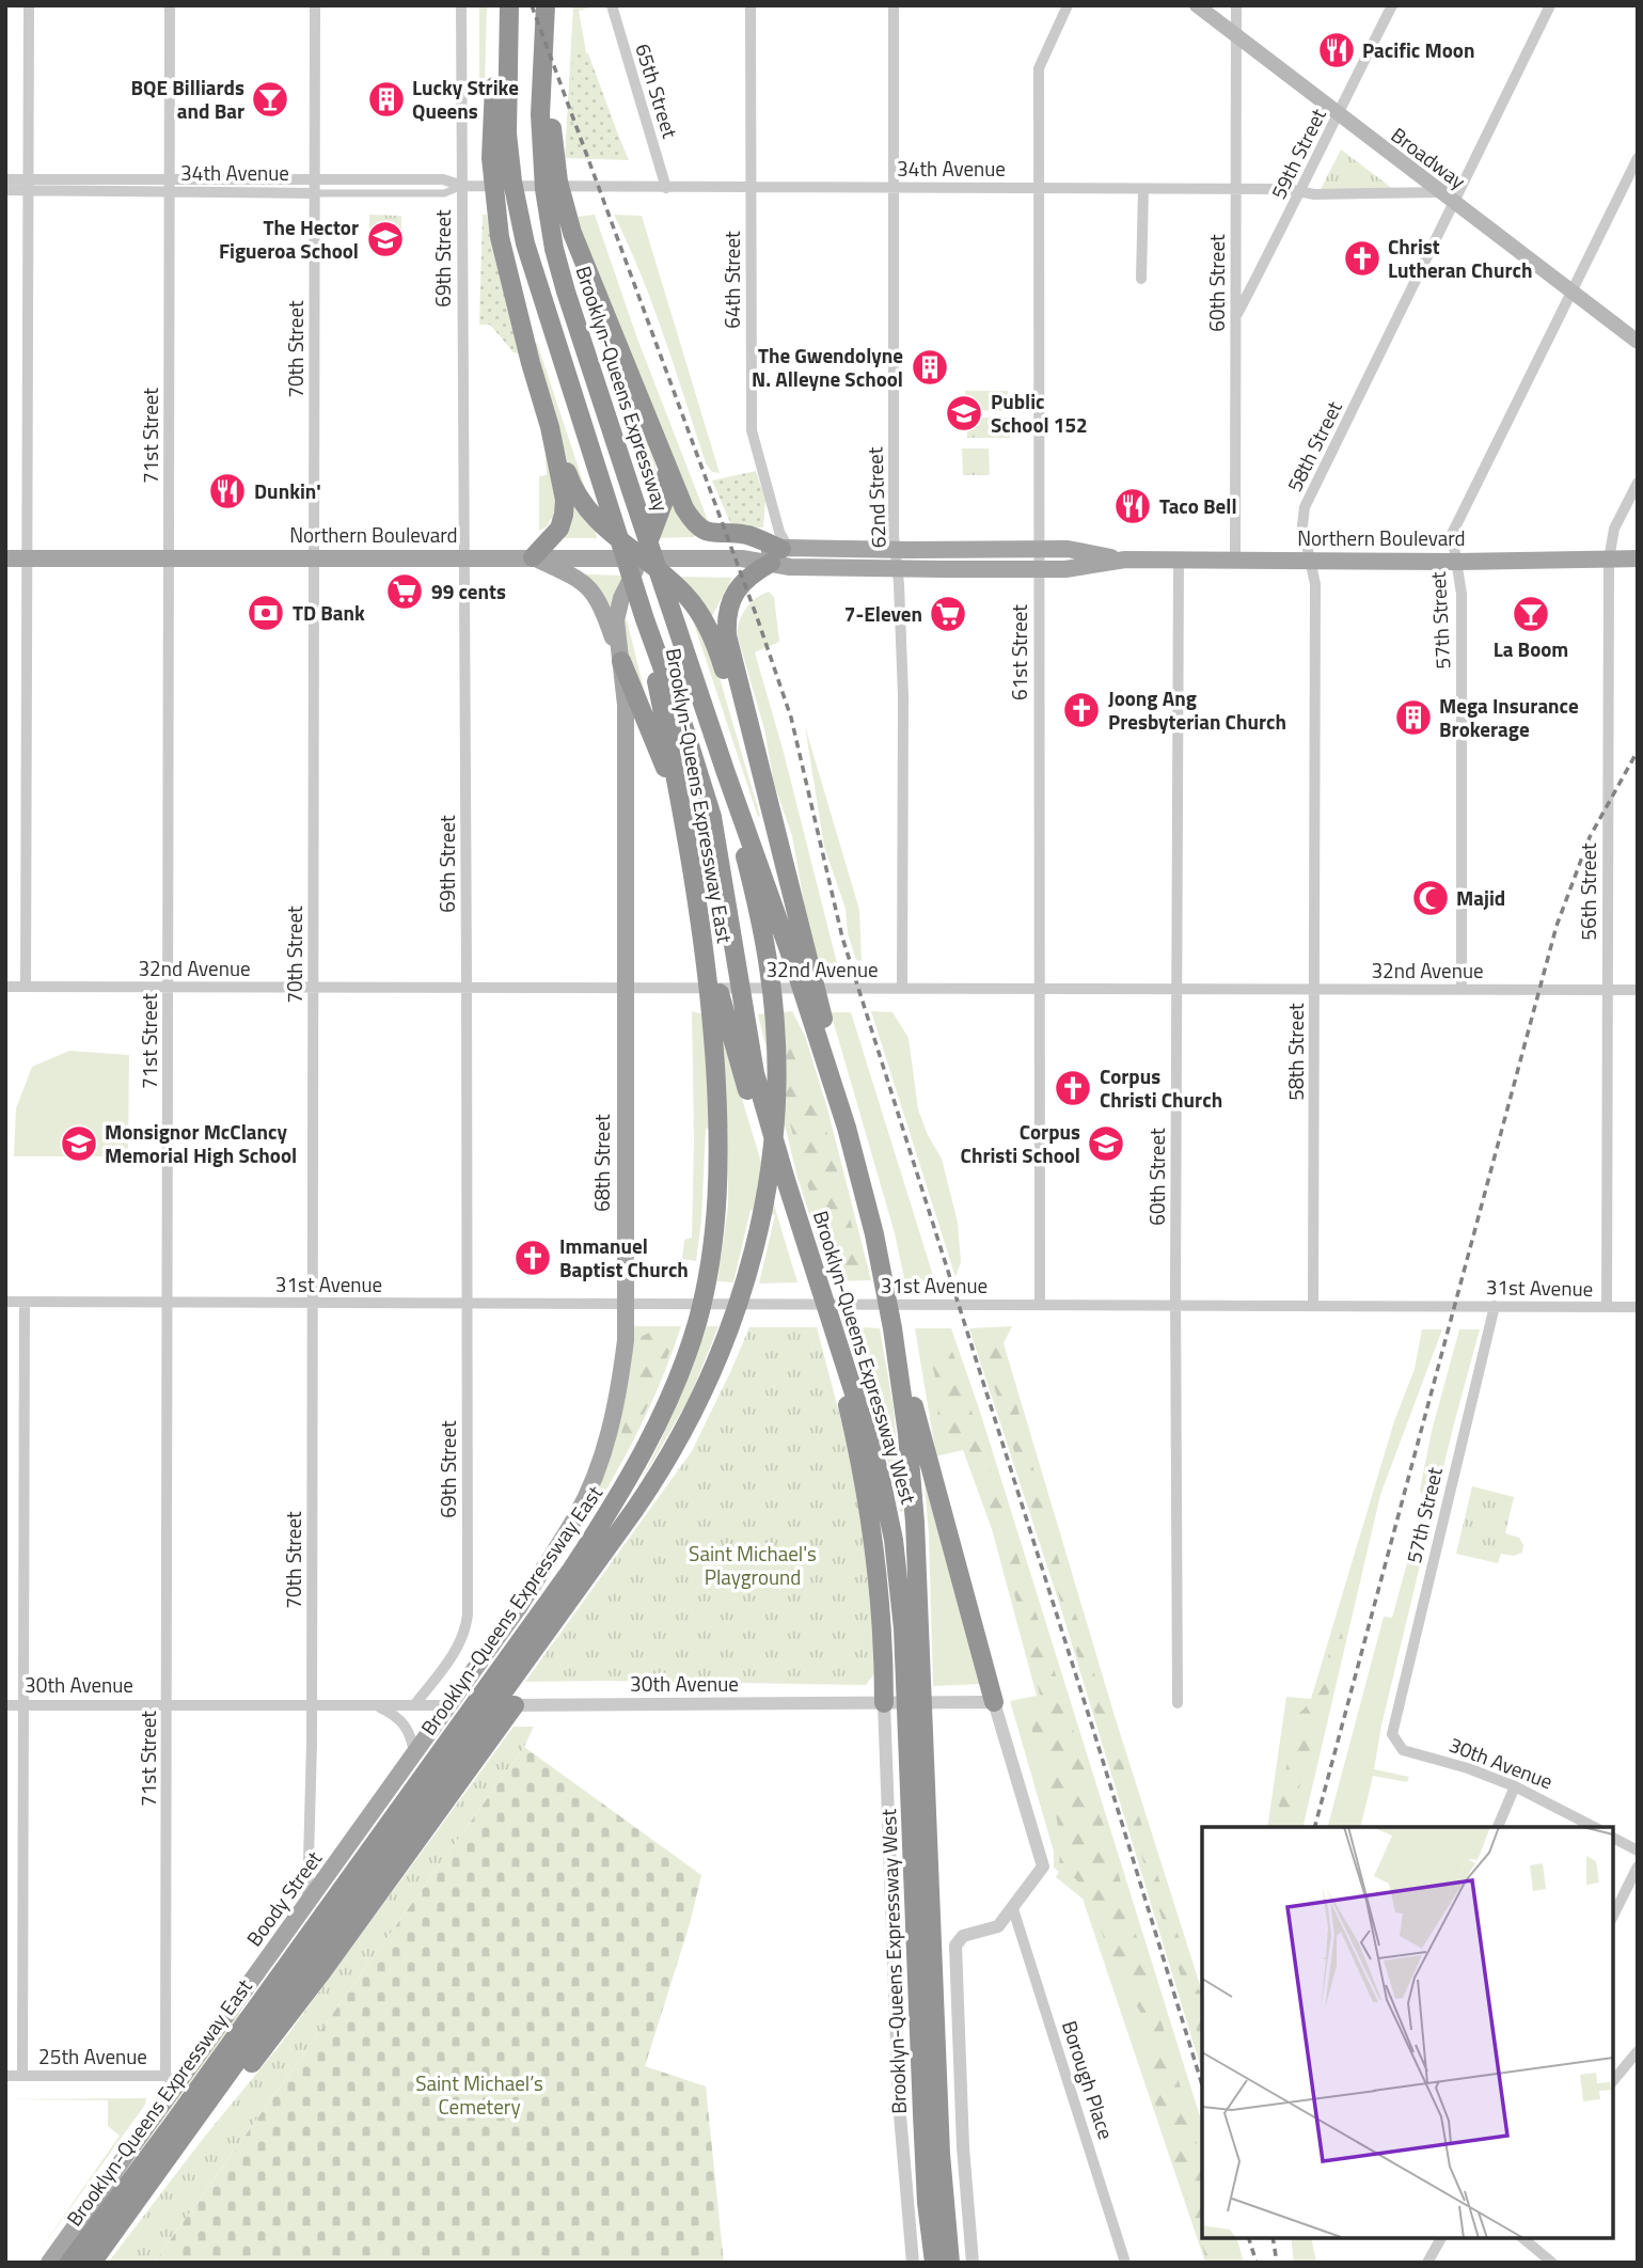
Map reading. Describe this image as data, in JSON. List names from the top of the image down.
{
  "streets": {
    "highway": ["Brooklyn-Queens Expressway", "Brooklyn-Queens Expressway East", "Brooklyn-Queens Expressway West"],
    "main road": [
      "Broadway",
      "Northern Boulevard",
      "68th Street",
      "Boody Street"
    ],
    "street": [
      "65th Street",
      "59th Street",
      "34th Avenue",
      "69th Street",
      "64th Street",
      "60th Street",
      "70th Street",
      "71st Street",
      "58th Street",
      "62nd Street",
      "57th Street",
      "61st Street",
      "56th Street",
      "32nd Avenue",
      "31st Avenue",
      "30th Avenue",
      "25th Avenue",
      "Borough Place"
    ]
  },
  "crossings": [
    ["65th Street", "34th Avenue"],
    ["59th Street", "Broadway"],
    ["59th Street", "34th Avenue"],
    ["59th Street", "60th Street"],
    ["Broadway", "34th Avenue"],
    ["Broadway", "60th Street"],
    ["Broadway", "58th Street"],
    ["Broadway", "57th Street"],
    ["34th Avenue", "69th Street"],
    ["34th Avenue", "64th Street"],
    ["34th Avenue", "60th Street"],
    ["34th Avenue", "70th Street"],
    ["34th Avenue", "71st Street"],
    ["34th Avenue", "62nd Street"],
    ["34th Avenue", "61st Street"],
    ["69th Street", "Northern Boulevard"],
    ["69th Street", "32nd Avenue"],
    ["69th Street", "31st Avenue"],
    ["69th Street", "30th Avenue"],
    ["64th Street", "Northern Boulevard"],
    ["60th Street", "Northern Boulevard"],
    ["60th Street", "32nd Avenue"],
    ["60th Street", "31st Avenue"],
    ["70th Street", "Northern Boulevard"],
    ["70th Street", "32nd Avenue"],
    ["70th Street", "31st Avenue"],
    ["70th Street", "30th Avenue"],
    ["70th Street", "Boody Street"],
    ["Brooklyn-Queens Expressway", "Brooklyn-Queens Expressway East"],
    ["Brooklyn-Queens Expressway", "Brooklyn-Queens Expressway West"],
    ["71st Street", "Northern Boulevard"],
    ["71st Street", "32nd Avenue"],
    ["71st Street", "31st Avenue"],
    ["71st Street", "30th Avenue"],
    ["71st Street", "Boody Street"],
    ["71st Street", "25th Avenue"],
    ["58th Street", "Northern Boulevard"],
    ["58th Street", "32nd Avenue"],
    ["58th Street", "31st Avenue"],
    ["62nd Street", "Northern Boulevard"],
    ["62nd Street", "32nd Avenue"],
    ["Northern Boulevard", "57th Street"],
    ["Northern Boulevard", "61st Street"],
    ["Northern Boulevard", "56th Street"],
    ["57th Street", "32nd Avenue"],
    ["57th Street", "31st Avenue"],
    ["57th Street", "30th Avenue"],
    ["61st Street", "32nd Avenue"],
    ["61st Street", "31st Avenue"],
    ["Brooklyn-Queens Expressway East", "Brooklyn-Queens Expressway West"],
    ["56th Street", "32nd Avenue"],
    ["56th Street", "31st Avenue"],
    ["32nd Avenue", "68th Street"],
    ["68th Street", "31st Avenue"],
    ["68th Street", "30th Avenue"],
    ["68th Street", "Boody Street"],
    ["Brooklyn-Queens Expressway West", "30th Avenue"],
    ["30th Avenue", "Boody Street"],
    ["Boody Street", "25th Avenue"]
  ],
  "parks": ["Saint Michael's Playground", "Saint Michael’s Cemetery"],
  "places": {
    "restaurant": ["Pacific Moon", "Dunkin'", "Taco Bell"],
    "bar": ["BQE Billiards and Bar", "La Boom"],
    "building": ["Lucky Strike Queens", "The Gwendolyne N. Alleyne School", "Mega Insurance Brokerage"],
    "school or university": [
      "The Hector Figueroa School",
      "Public School 152",
      "Monsignor McClancy Memorial High School",
      "Corpus Christi School"
    ],
    "church": [
      "Christ Lutheran Church",
      "Joong Ang Presbyterian Church",
      "Corpus Christi Church",
      "Immanuel Baptist Church"
    ],
    "supermarket": ["99 cents", "7-Eleven"],
    "bank": ["TD Bank"],
    "mosque": ["Majid"]
  }
}
